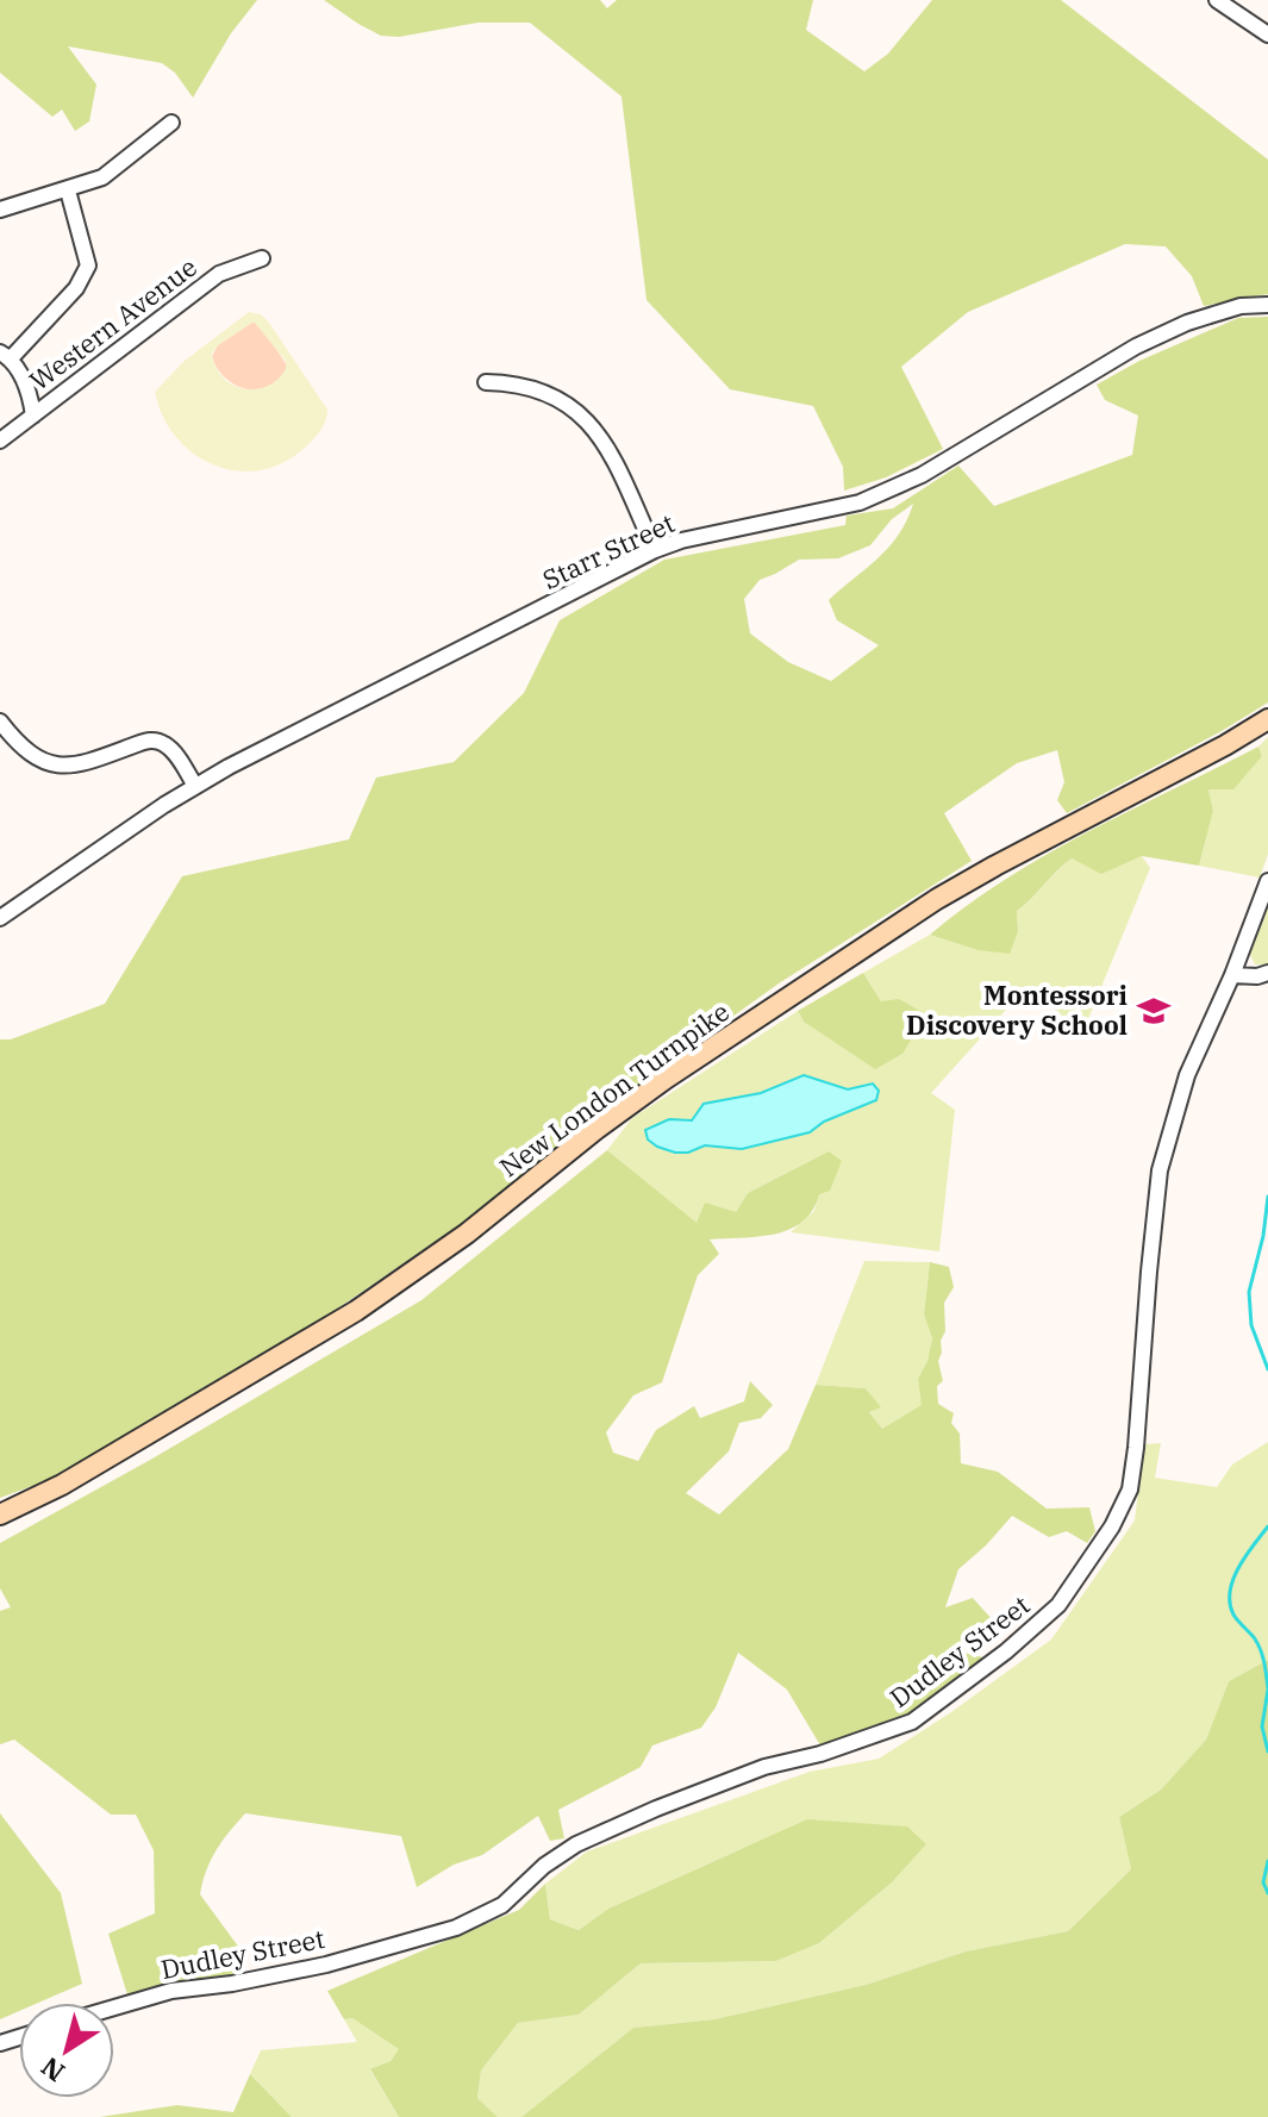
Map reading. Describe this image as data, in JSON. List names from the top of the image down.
{
  "streets": {
    "main road": ["New London Turnpike"],
    "street": ["Western Avenue", "Starr Street", "Dudley Street"]
  },
  "places": {
    "school or university": ["Montessori Discovery School"]
  },
  "north": "bottom left"
}
